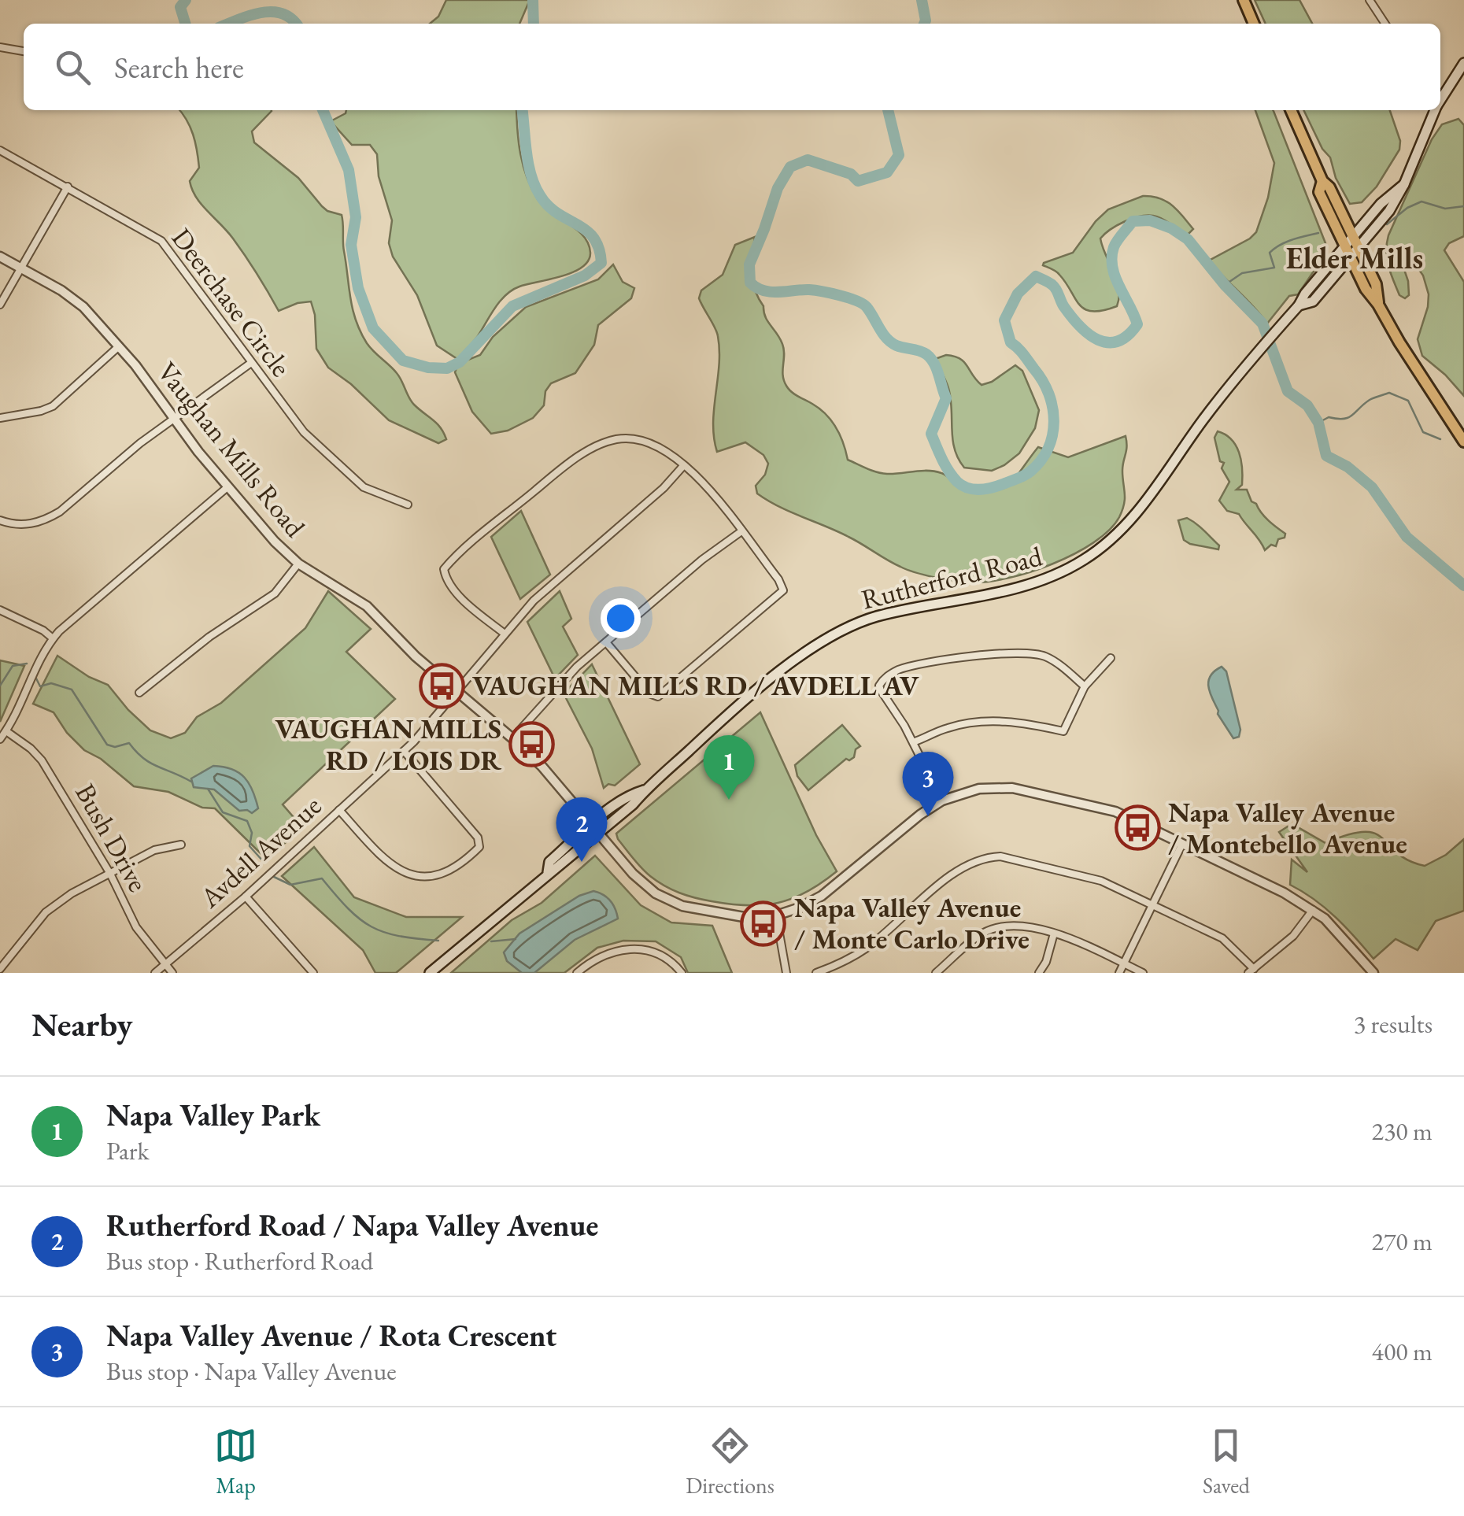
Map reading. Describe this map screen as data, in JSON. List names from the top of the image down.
{
  "streets": {
    "main road": ["Rutherford Road"],
    "street": [
      "Deerchase Circle",
      "Vaughan Mills Road",
      "Bush Drive",
      "Avdell Avenue"
    ]
  },
  "crossings": [
    ["Vaughan Mills Road", "Rutherford Road"],
    ["Vaughan Mills Road", "Avdell Avenue"],
    ["Bush Drive", "Avdell Avenue"]
  ],
  "districts": ["Elder Mills"],
  "places": {
    "bus stop": [
      "VAUGHAN MILLS RD / AVDELL AV",
      "VAUGHAN MILLS RD / LOIS DR",
      "Napa Valley Avenue / Montebello Avenue",
      "Napa Valley Avenue / Monte Carlo Drive"
    ]
  },
  "page": {
    "search": "Search here",
    "pins": ["1", "3", "2"],
    "heading": ["Nearby", "3 results"],
    "list": [
      {
        "mark": "1",
        "name": "Napa Valley Park",
        "note": "Park",
        "value": "230 m"
      },
      {
        "mark": "2",
        "name": "Rutherford Road / Napa Valley Avenue",
        "note": "Bus stop · Rutherford Road",
        "value": "270 m"
      },
      {
        "mark": "3",
        "name": "Napa Valley Avenue / Rota Crescent",
        "note": "Bus stop · Napa Valley Avenue",
        "value": "400 m"
      }
    ],
    "nav": ["Map", "Directions", "Saved"]
  }
}
